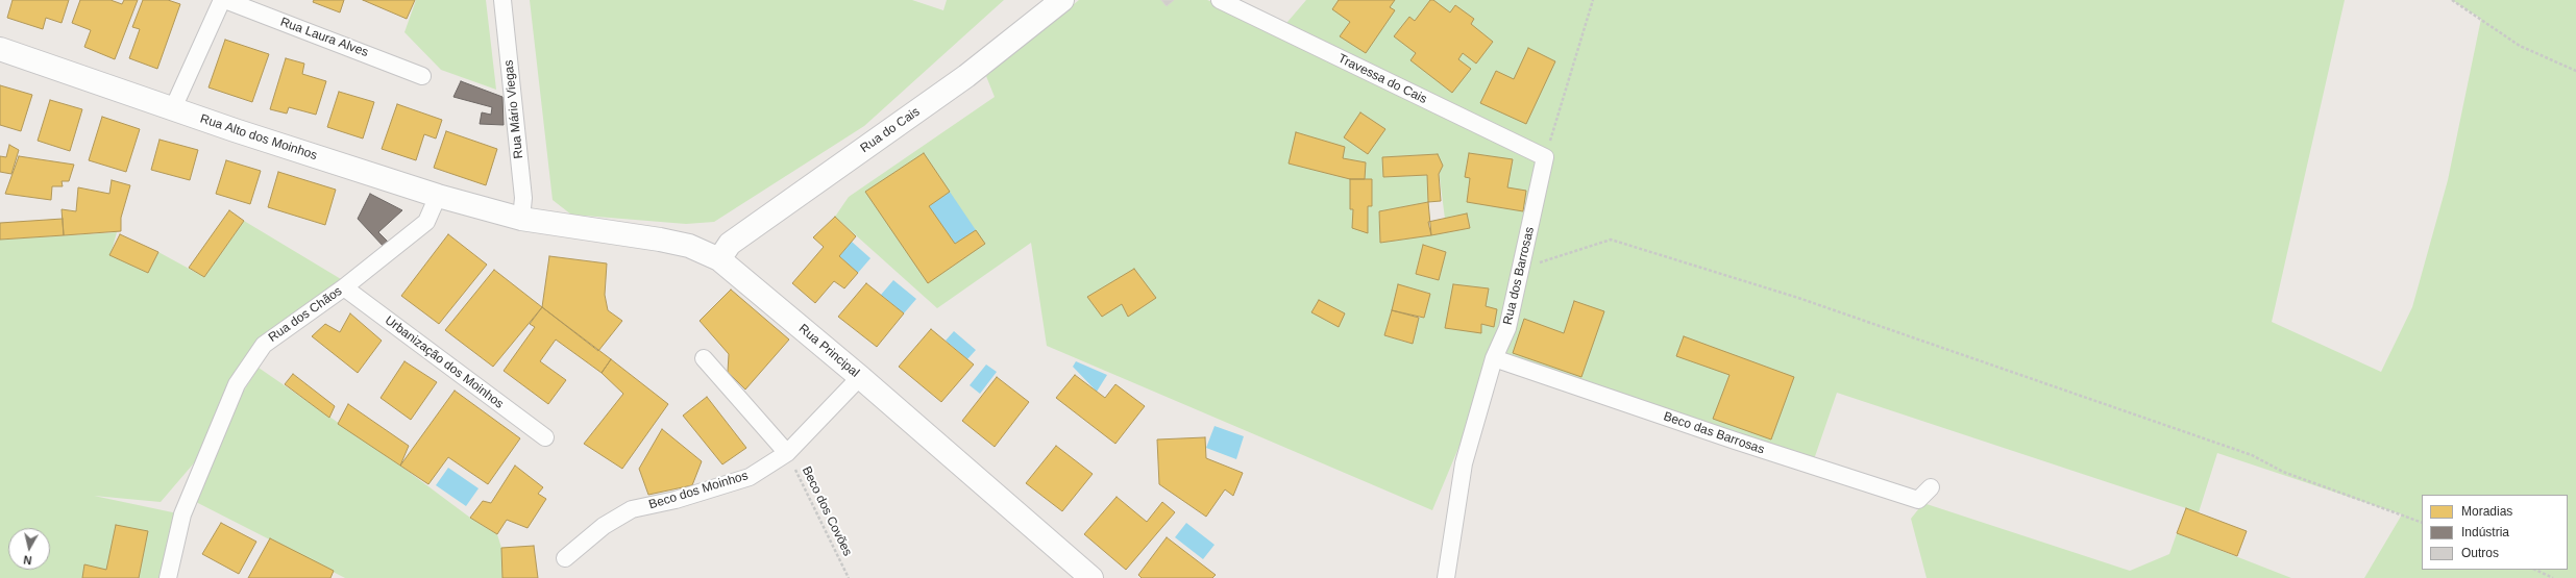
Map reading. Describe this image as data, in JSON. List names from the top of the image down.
{
  "streets": {
    "street": [
      "Rua Laura Alves",
      "Travessa do Cais",
      "Rua Mário Viegas",
      "Rua do Cais",
      "Rua Alto dos Moinhos",
      "Rua dos Barrosas",
      "Rua dos Chãos",
      "Rua Principal",
      "Urbanização dos Moinhos",
      "Beco das Barrosas",
      "Beco dos Moinhos"
    ],
    "path": ["Beco dos Covões"]
  },
  "crossings": [
    ["Travessa do Cais", "Rua dos Barrosas"],
    ["Rua Mário Viegas", "Rua Alto dos Moinhos"],
    ["Rua Mário Viegas", "Rua Principal"],
    ["Rua do Cais", "Rua Principal"],
    ["Rua Alto dos Moinhos", "Rua dos Chãos"],
    ["Rua Alto dos Moinhos", "Rua Principal"],
    ["Rua dos Barrosas", "Beco das Barrosas"],
    ["Rua dos Chãos", "Urbanização dos Moinhos"],
    ["Rua Principal", "Beco dos Moinhos"],
    ["Beco dos Moinhos", "Beco dos Covões"]
  ],
  "legend": ["Moradias", "Indústria", "Outros"],
  "north": "bottom"
}
